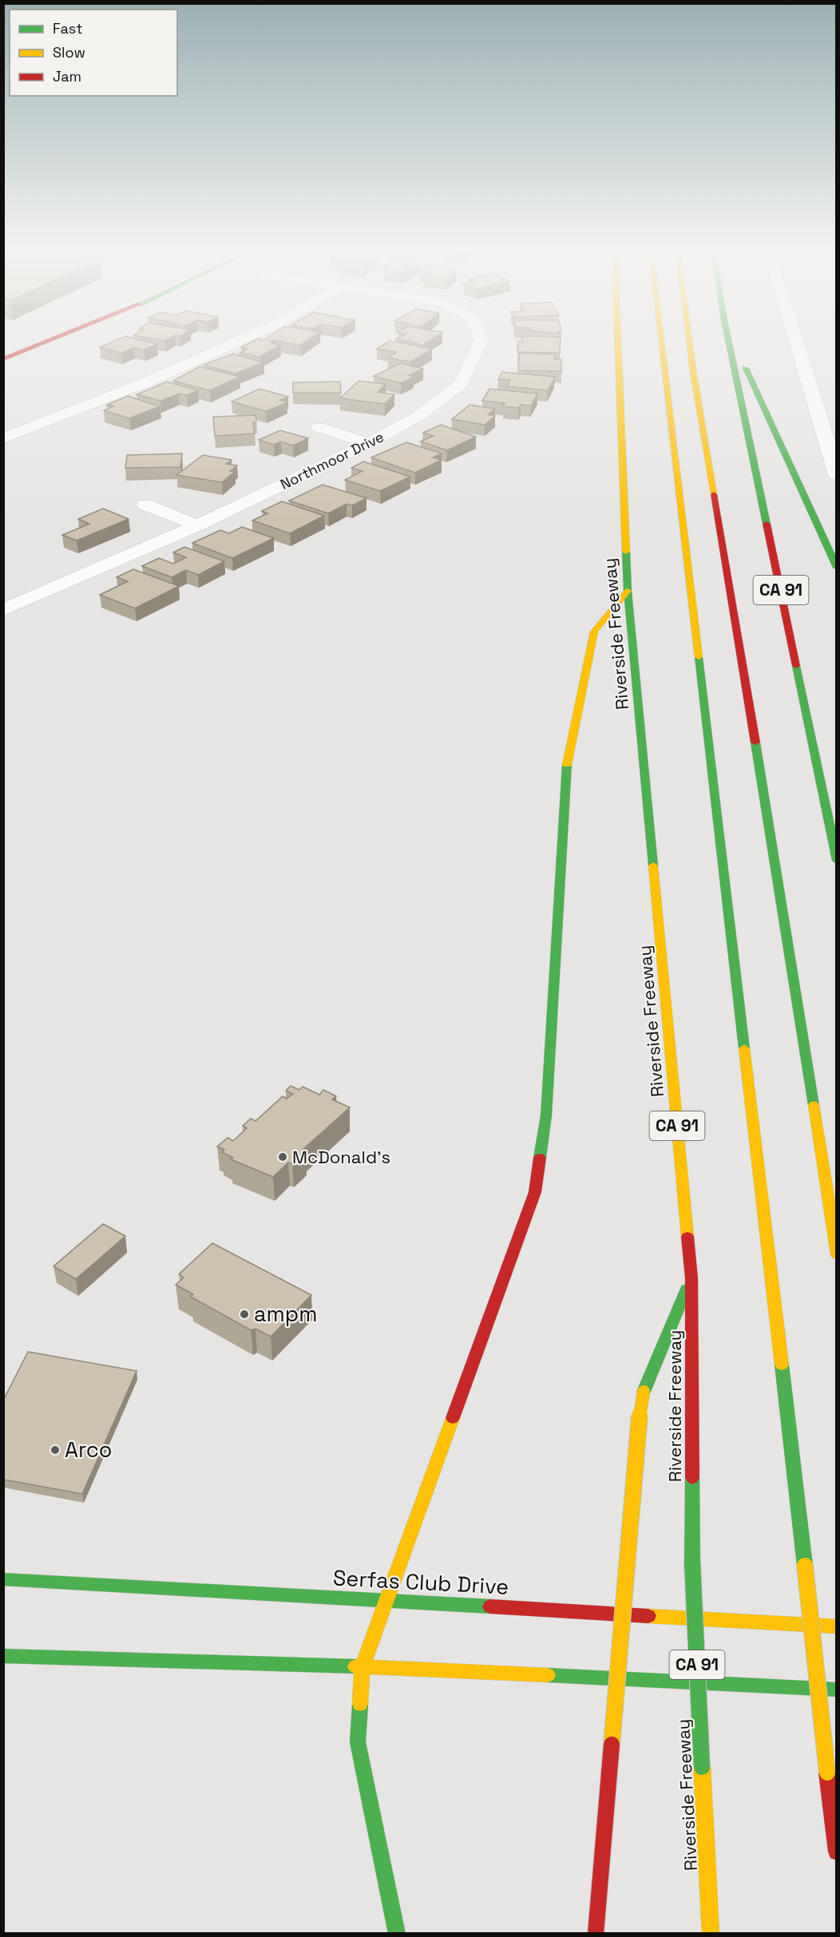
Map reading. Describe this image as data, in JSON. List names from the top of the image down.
{
  "streets": {
    "main road": ["CA 91", "Riverside Freeway", "Serfas Club Drive"],
    "street": ["Northmoor Drive"]
  },
  "places": ["McDonald's", "ampm", "Arco"],
  "legend": ["Fast", "Slow", "Jam"]
}
